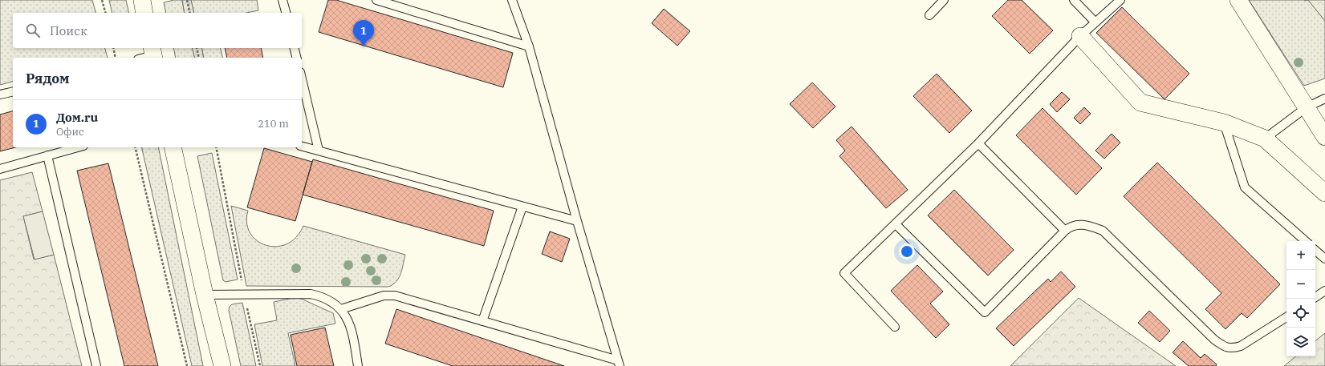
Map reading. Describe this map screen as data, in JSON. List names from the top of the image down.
{
  "page": {
    "search": "Поиск",
    "pins": "1",
    "heading": "Рядом",
    "list": [
      {
        "mark": "1",
        "name": "Дом.ru",
        "note": "Офис",
        "value": "210 m"
      }
    ],
    "map_buttons": ["+", "−"]
  }
}
